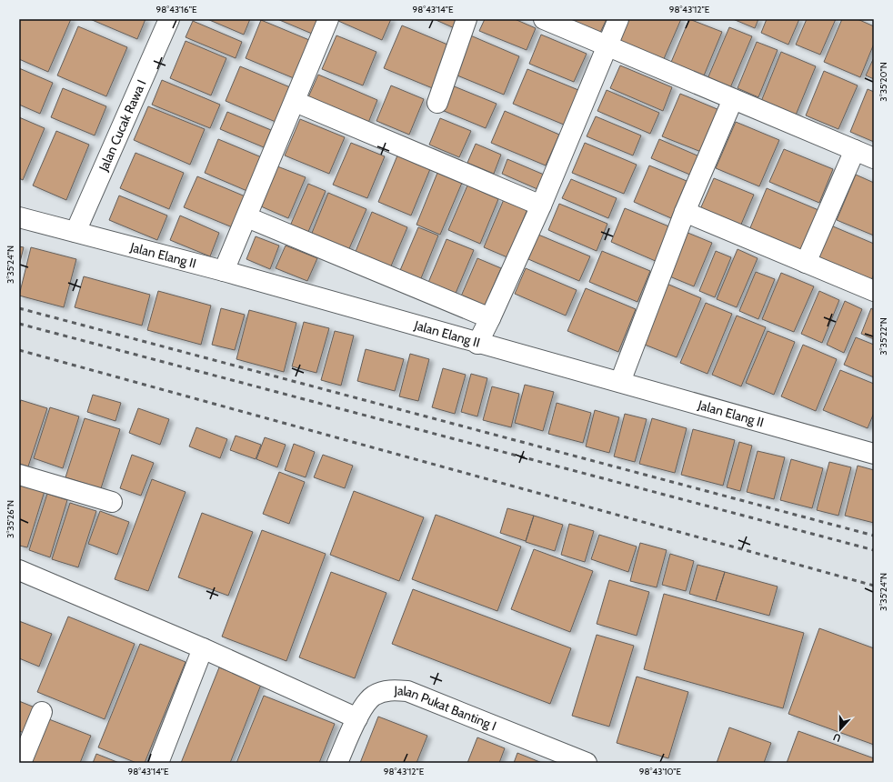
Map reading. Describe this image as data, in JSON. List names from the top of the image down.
{
  "streets": {
    "street": ["Jalan Cucak Rawa I", "Jalan Elang II", "Jalan Pukat Banting I"]
  },
  "crossings": [
    ["Jalan Cucak Rawa I", "Jalan Elang II"]
  ],
  "north": "bottom",
  "coordinates": [
    "98°43'16\"E",
    "98°43'14\"E",
    "98°43'12\"E",
    "3°35'20\"N",
    "3°35'24\"N",
    "3°35'22\"N",
    "3°35'26\"N",
    "98°43'10\"E"
  ]
}
